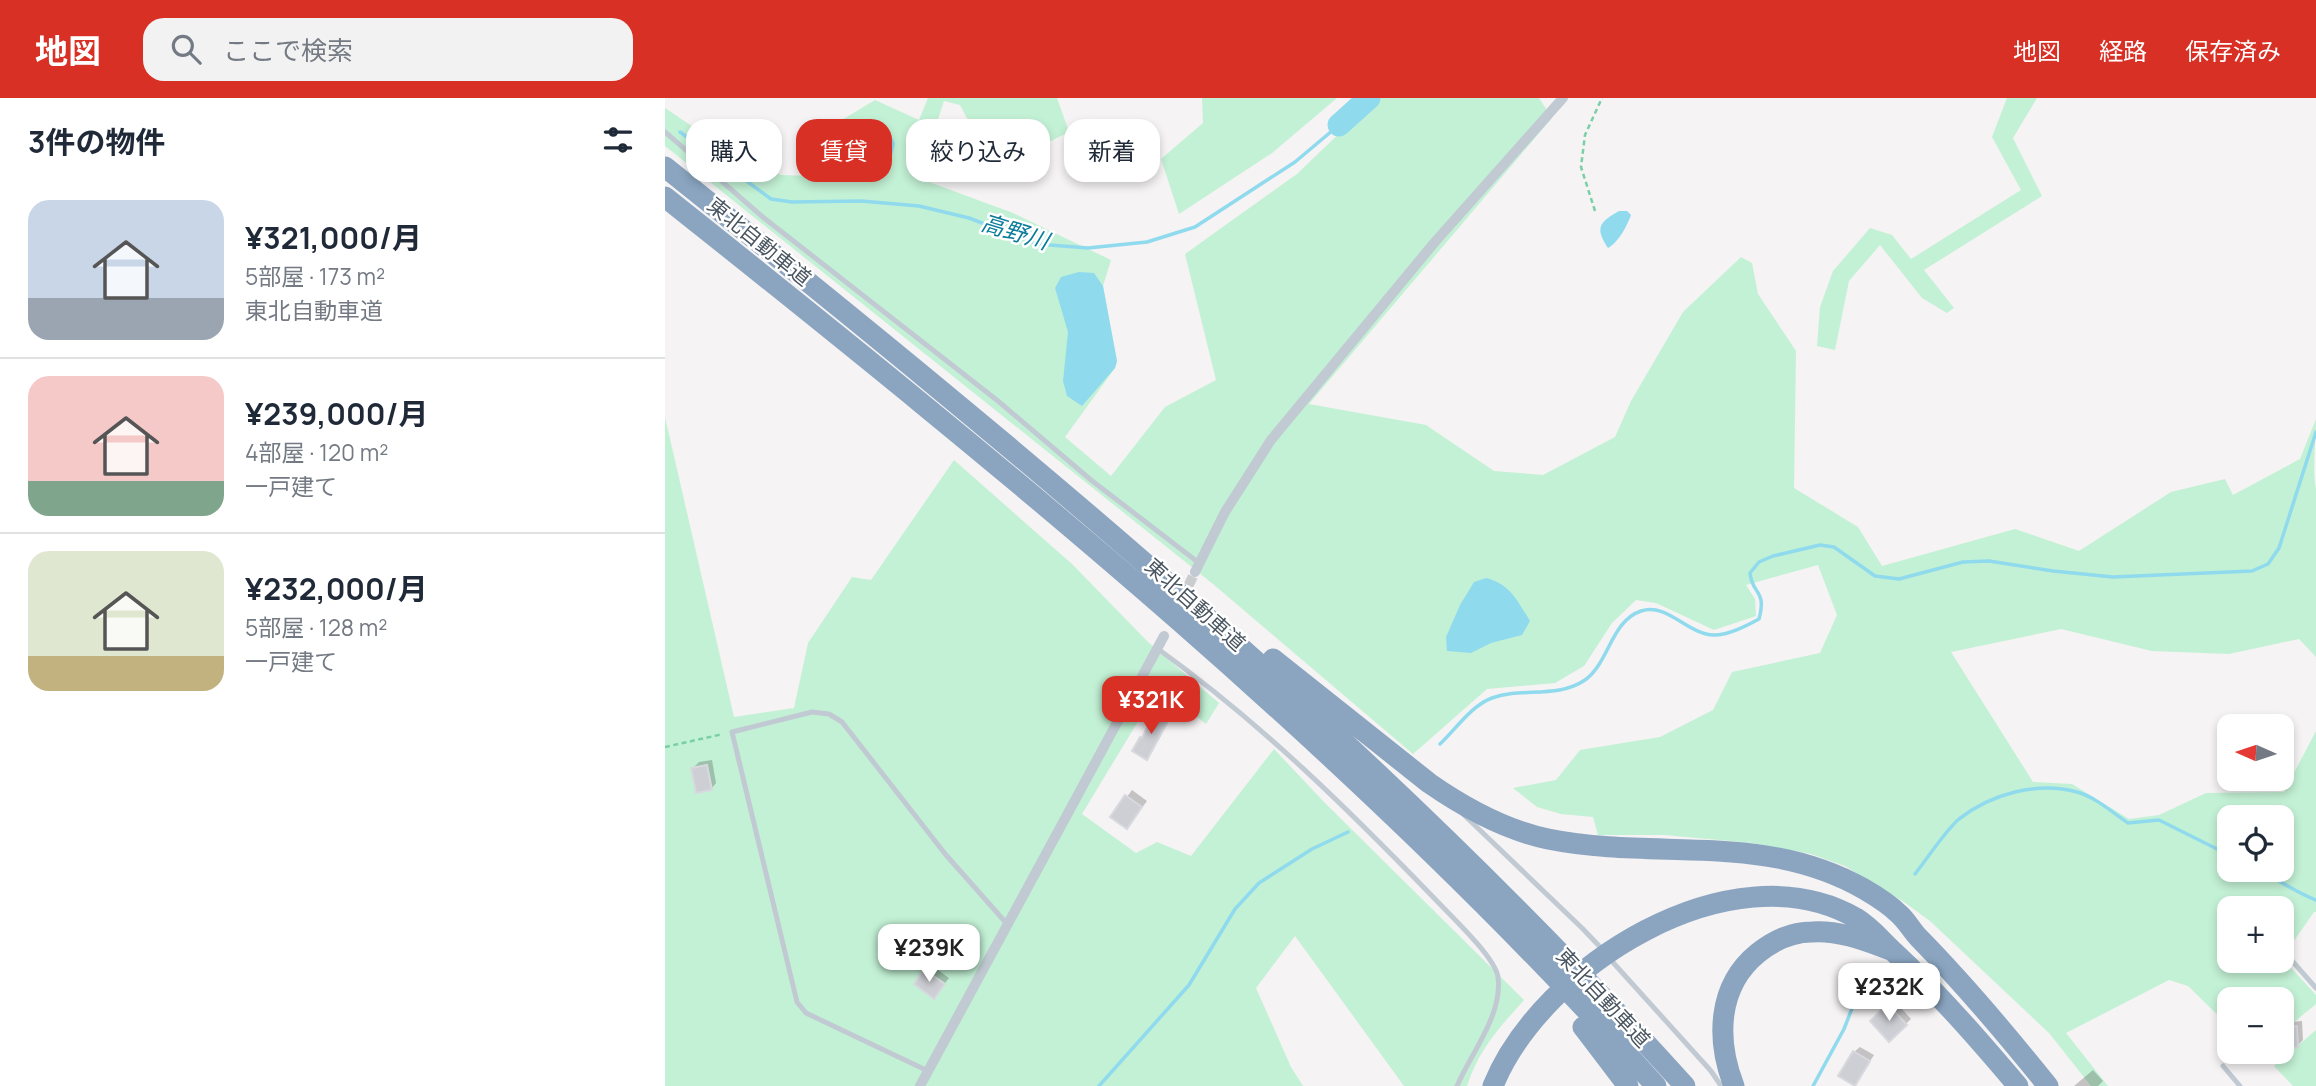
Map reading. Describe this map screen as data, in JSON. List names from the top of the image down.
{
  "streets": {
    "highway": ["東北自動車道"]
  },
  "water": ["高野川"],
  "north": "left",
  "page": {
    "header": "地図",
    "search": "ここで検索",
    "nav": ["地図", "経路", "保存済み"],
    "heading": "3件の物件",
    "chip": [
      "購入",
      "賃貸",
      "絞り込み",
      "新着"
    ],
    "list": [
      {
        "name": "¥321,000/月",
        "note": "5部屋 · 173 m² · 東北自動車道"
      },
      {
        "name": "¥239,000/月",
        "note": "4部屋 · 120 m² · 一戸建て"
      },
      {
        "name": "¥232,000/月",
        "note": "5部屋 · 128 m² · 一戸建て"
      }
    ],
    "price": ["¥321K", "¥239K", "¥232K"],
    "map_buttons": ["+", "−"]
  }
}
